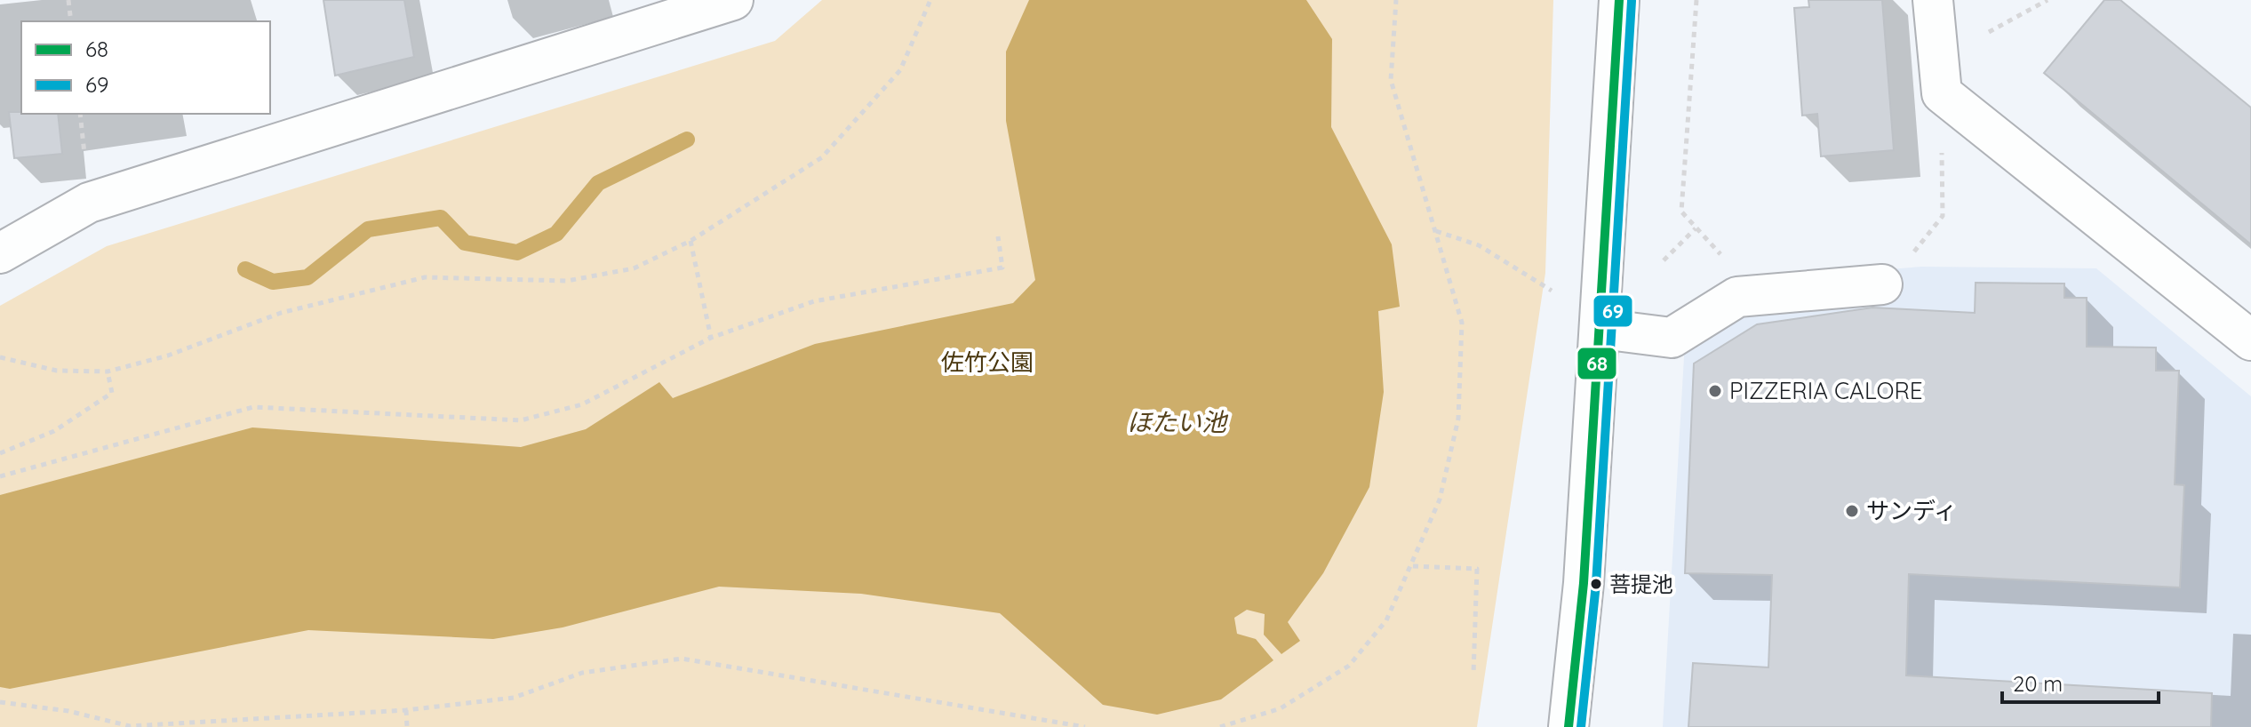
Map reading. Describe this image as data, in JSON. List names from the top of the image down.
{
  "water": ["ほたい池"],
  "parks": ["佐竹公園"],
  "places": ["PIZZERIA CALORE", "サンディ", "菩提池"],
  "lines": ["transit line 68", "transit line 69"],
  "legend": ["68", "69"],
  "scale_bar": "20 m"
}
